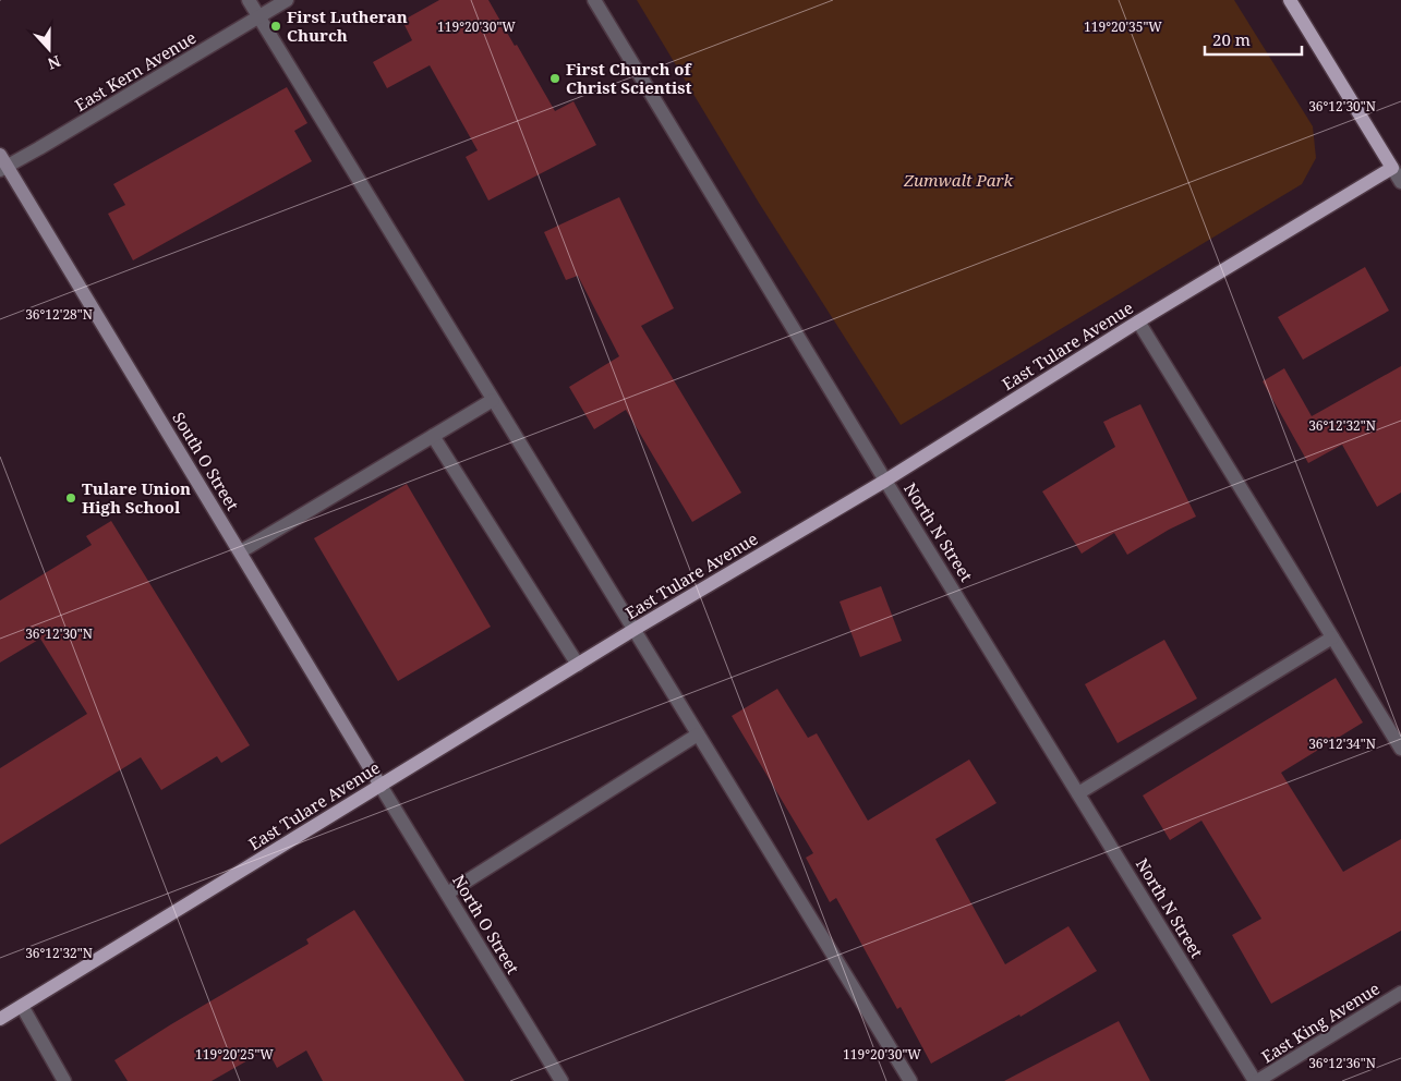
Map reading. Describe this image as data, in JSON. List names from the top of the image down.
{
  "streets": {
    "main road": ["East Tulare Avenue", "South O Street"],
    "street": [
      "East Kern Avenue",
      "North N Street",
      "North O Street",
      "East King Avenue"
    ]
  },
  "crossings": [
    ["East Kern Avenue", "South O Street"],
    ["East Tulare Avenue", "South O Street"],
    ["East Tulare Avenue", "North N Street"],
    ["East Tulare Avenue", "North O Street"],
    ["South O Street", "North O Street"],
    ["North N Street", "East King Avenue"]
  ],
  "parks": ["Zumwalt Park"],
  "places": ["First Lutheran Church", "First Church of Christ Scientist", "Tulare Union High School"],
  "scale_bar": "20 m",
  "north": "bottom",
  "coordinates": [
    "119°20'30\"W",
    "119°20'35\"W",
    "36°12'30\"N",
    "36°12'28\"N",
    "36°12'32\"N",
    "36°12'34\"N",
    "119°20'25\"W",
    "36°12'36\"N"
  ]
}
